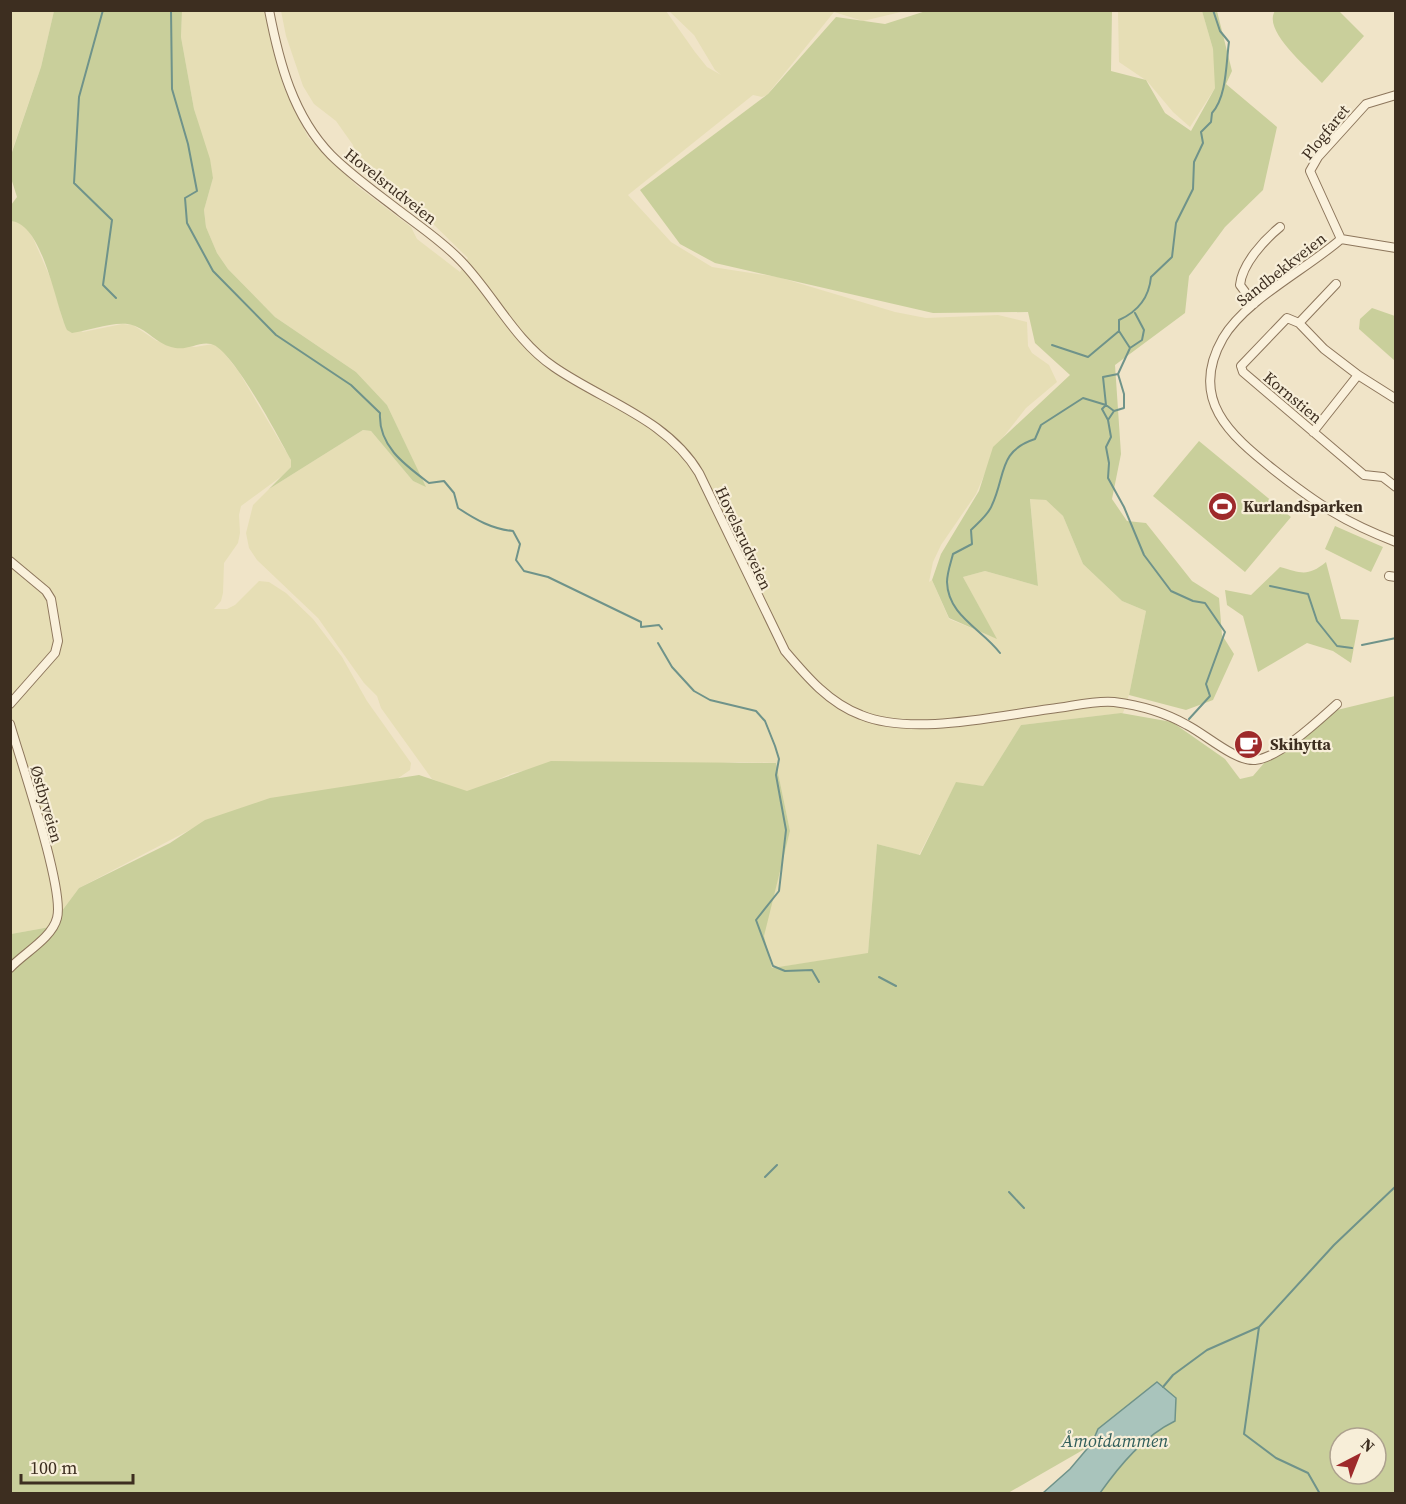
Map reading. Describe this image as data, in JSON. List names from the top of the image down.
{
  "streets": {
    "street": [
      "Plogfaret",
      "Hovelsrudveien",
      "Sandbekkveien",
      "Kornstien",
      "Østbyveien"
    ]
  },
  "crossings": [
    ["Plogfaret", "Sandbekkveien"]
  ],
  "water": ["Åmotdammen"],
  "places": {
    "sports": ["Kurlandsparken"],
    "cafe": ["Skihytta"]
  },
  "scale_bar": "100 m",
  "north": "top right"
}
